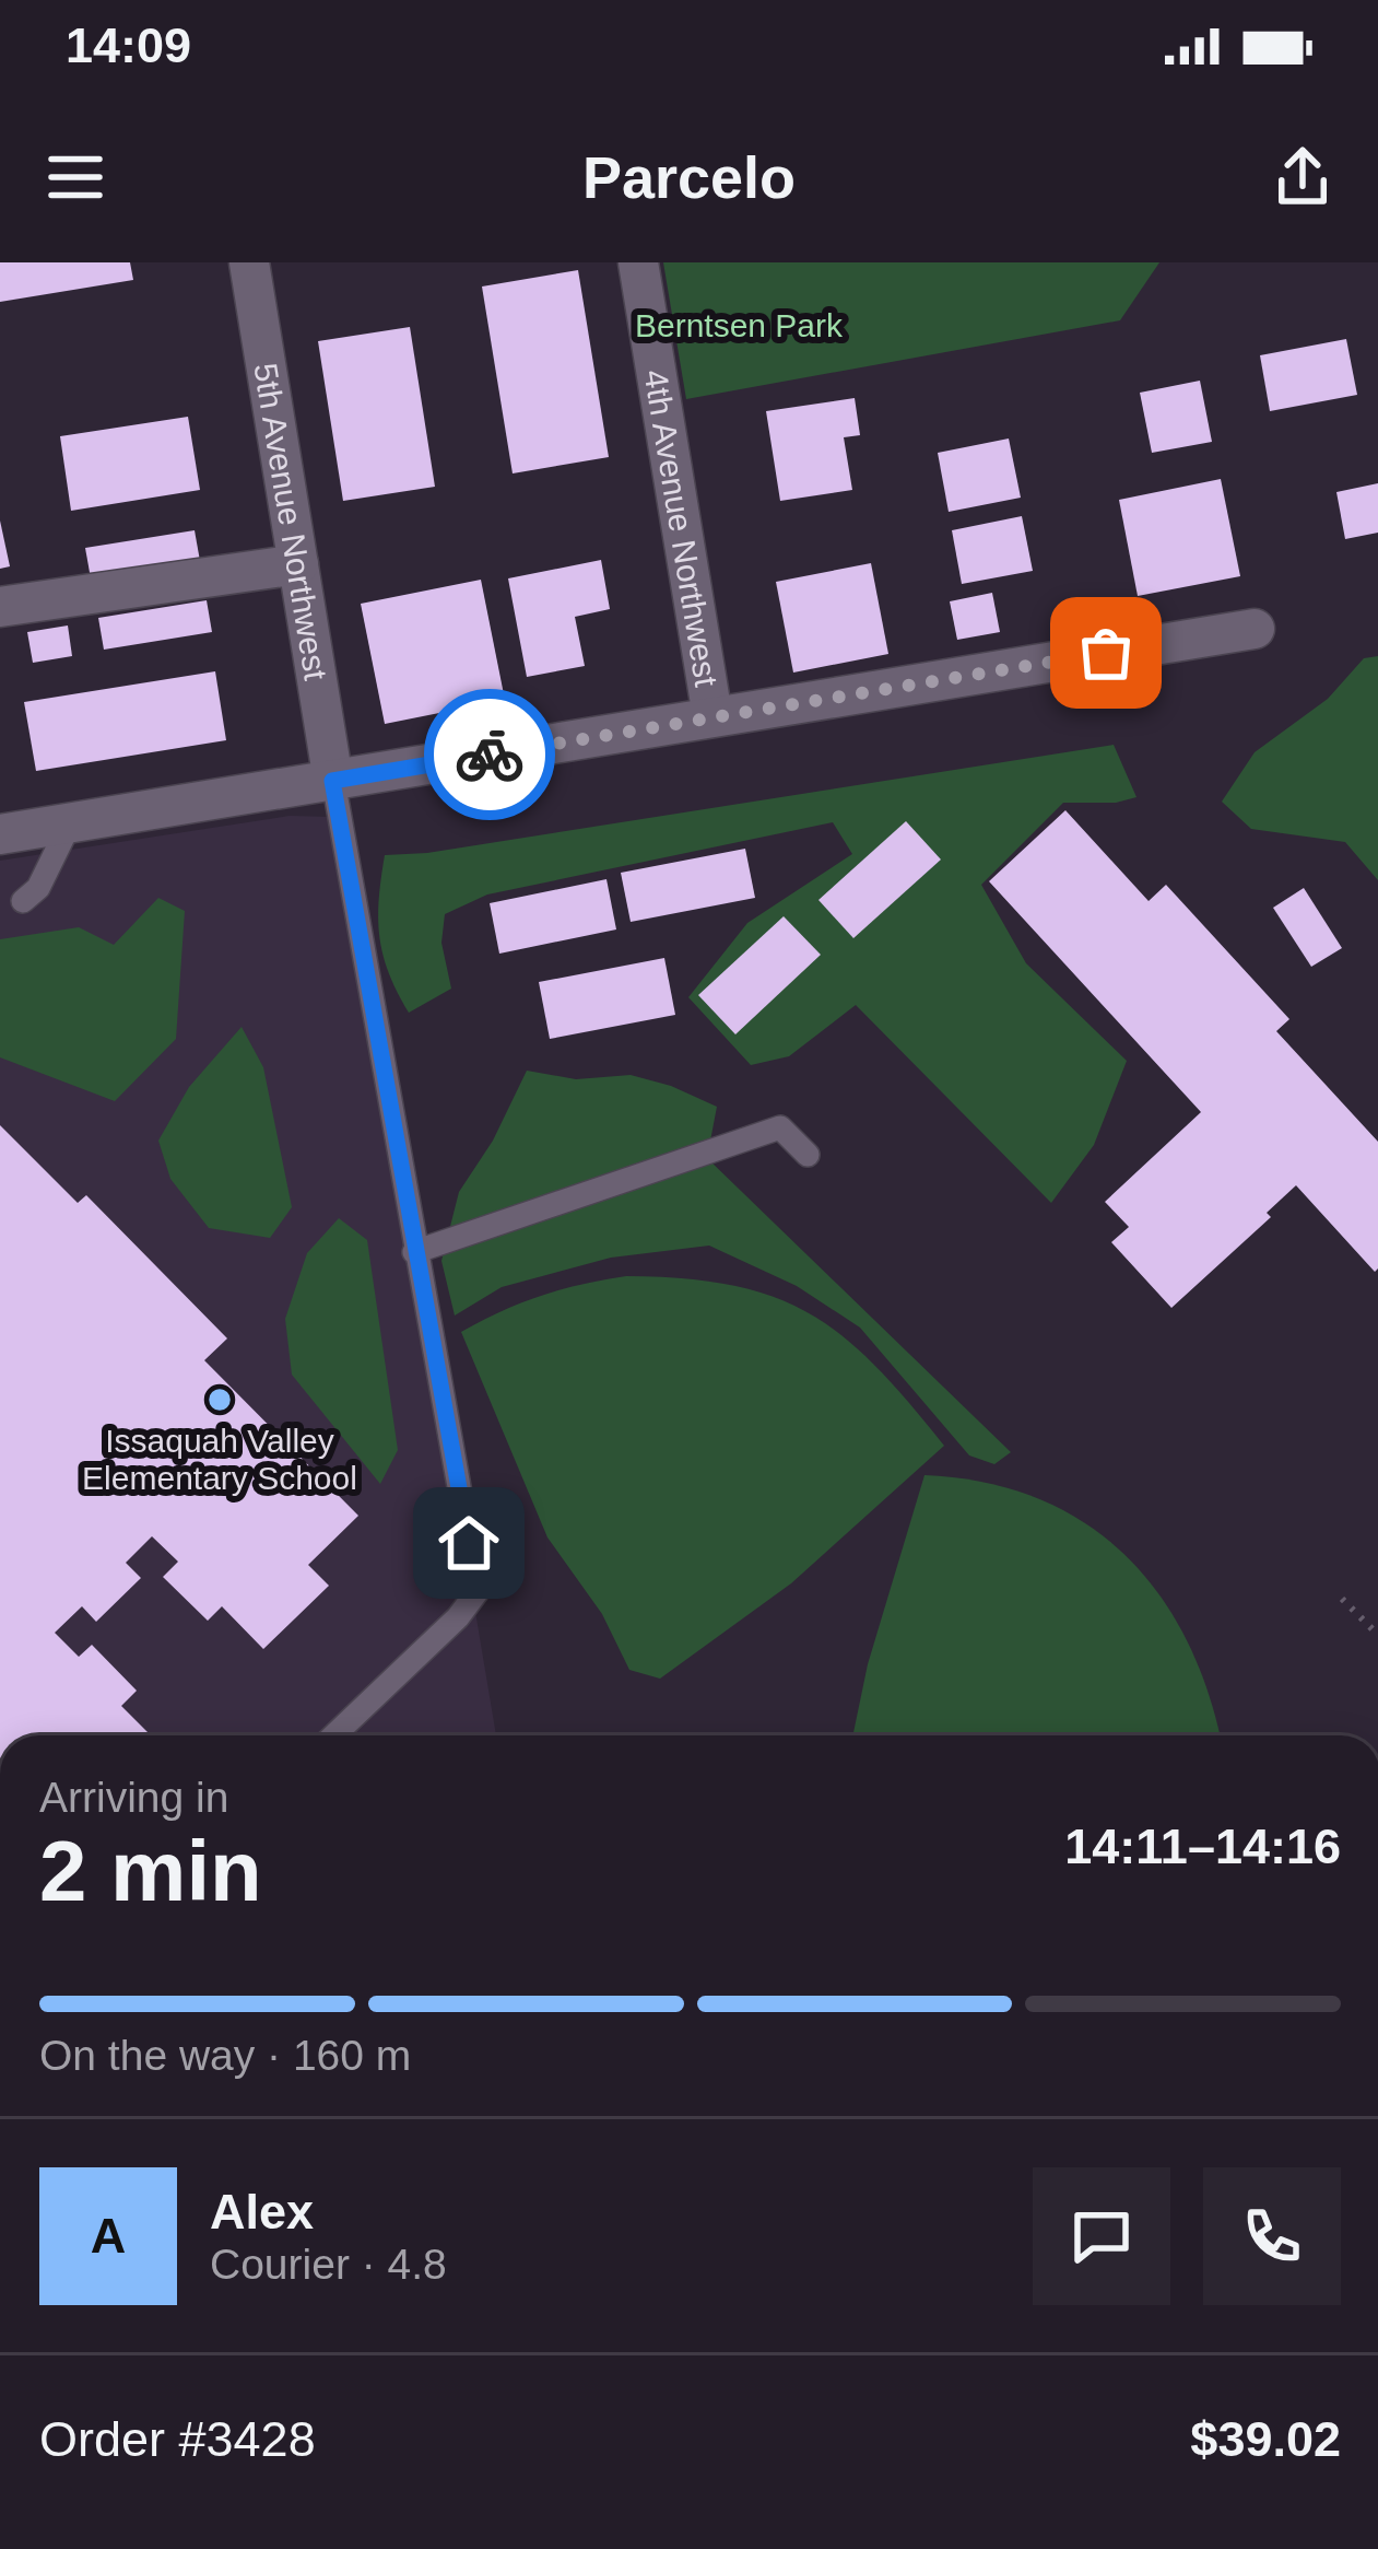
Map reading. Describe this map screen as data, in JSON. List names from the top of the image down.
{
  "streets": {
    "street": ["5th Avenue Northwest", "4th Avenue Northwest"]
  },
  "parks": ["Berntsen Park"],
  "places": ["Issaquah Valley Elementary School"],
  "page": {
    "status": "14:09",
    "header": "Parcelo",
    "heading": ["2 min", "Arriving in", "14:11–14:16"],
    "panel": [
      "Alex",
      "Courier · 4.8",
      "Order #3428",
      "$39.02"
    ],
    "bar": "On the way · 160 m",
    "round": "A"
  }
}
